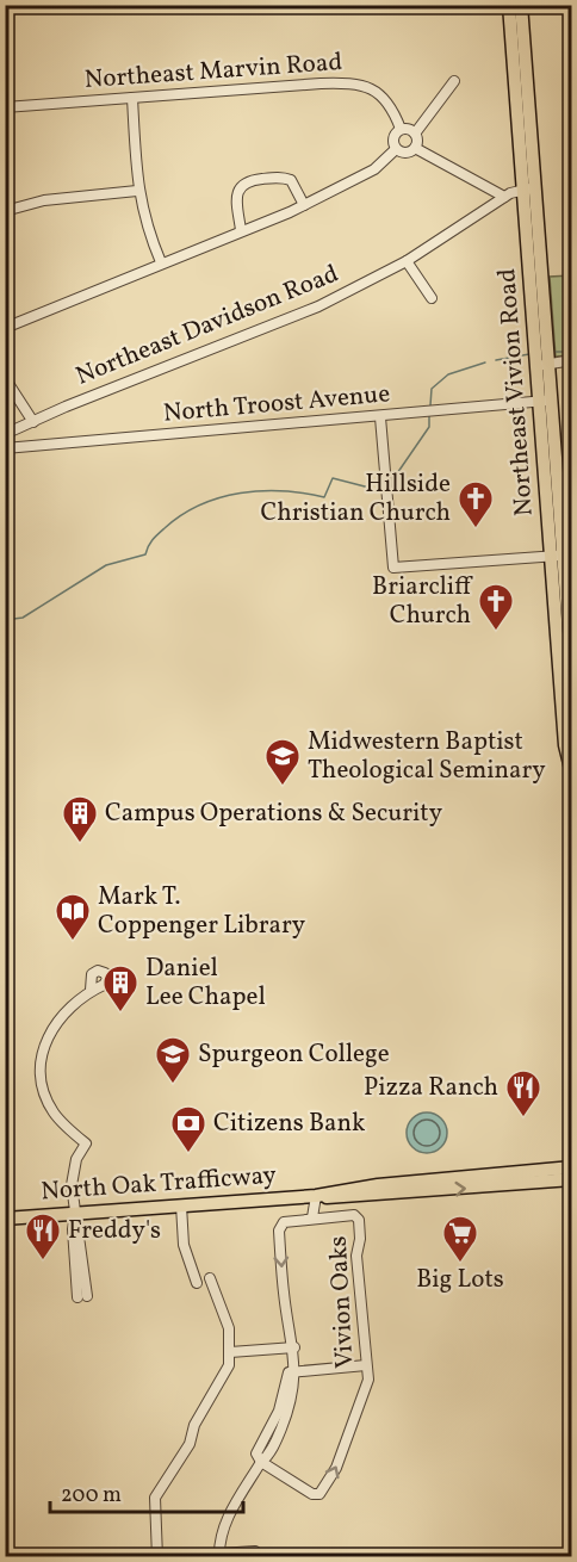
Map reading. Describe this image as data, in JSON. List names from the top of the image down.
{
  "streets": {
    "main road": ["Northeast Vivion Road", "North Oak Trafficway"],
    "street": [
      "Northeast Marvin Road",
      "Northeast Davidson Road",
      "North Troost Avenue",
      "Vivion Oaks"
    ]
  },
  "crossings": [
    ["Northeast Davidson Road", "Northeast Vivion Road"],
    ["Northeast Vivion Road", "North Troost Avenue"],
    ["North Oak Trafficway", "Vivion Oaks"]
  ],
  "places": {
    "church": ["Hillside Christian Church", "Briarcliff Church"],
    "school or university": ["Midwestern Baptist Theological Seminary", "Spurgeon College"],
    "building": ["Campus Operations & Security", "Daniel Lee Chapel"],
    "library": ["Mark T. Coppenger Library"],
    "restaurant": ["Pizza Ranch", "Freddy's"],
    "bank": ["Citizens Bank"],
    "supermarket": ["Big Lots"]
  },
  "scale_bar": "200 m"
}
